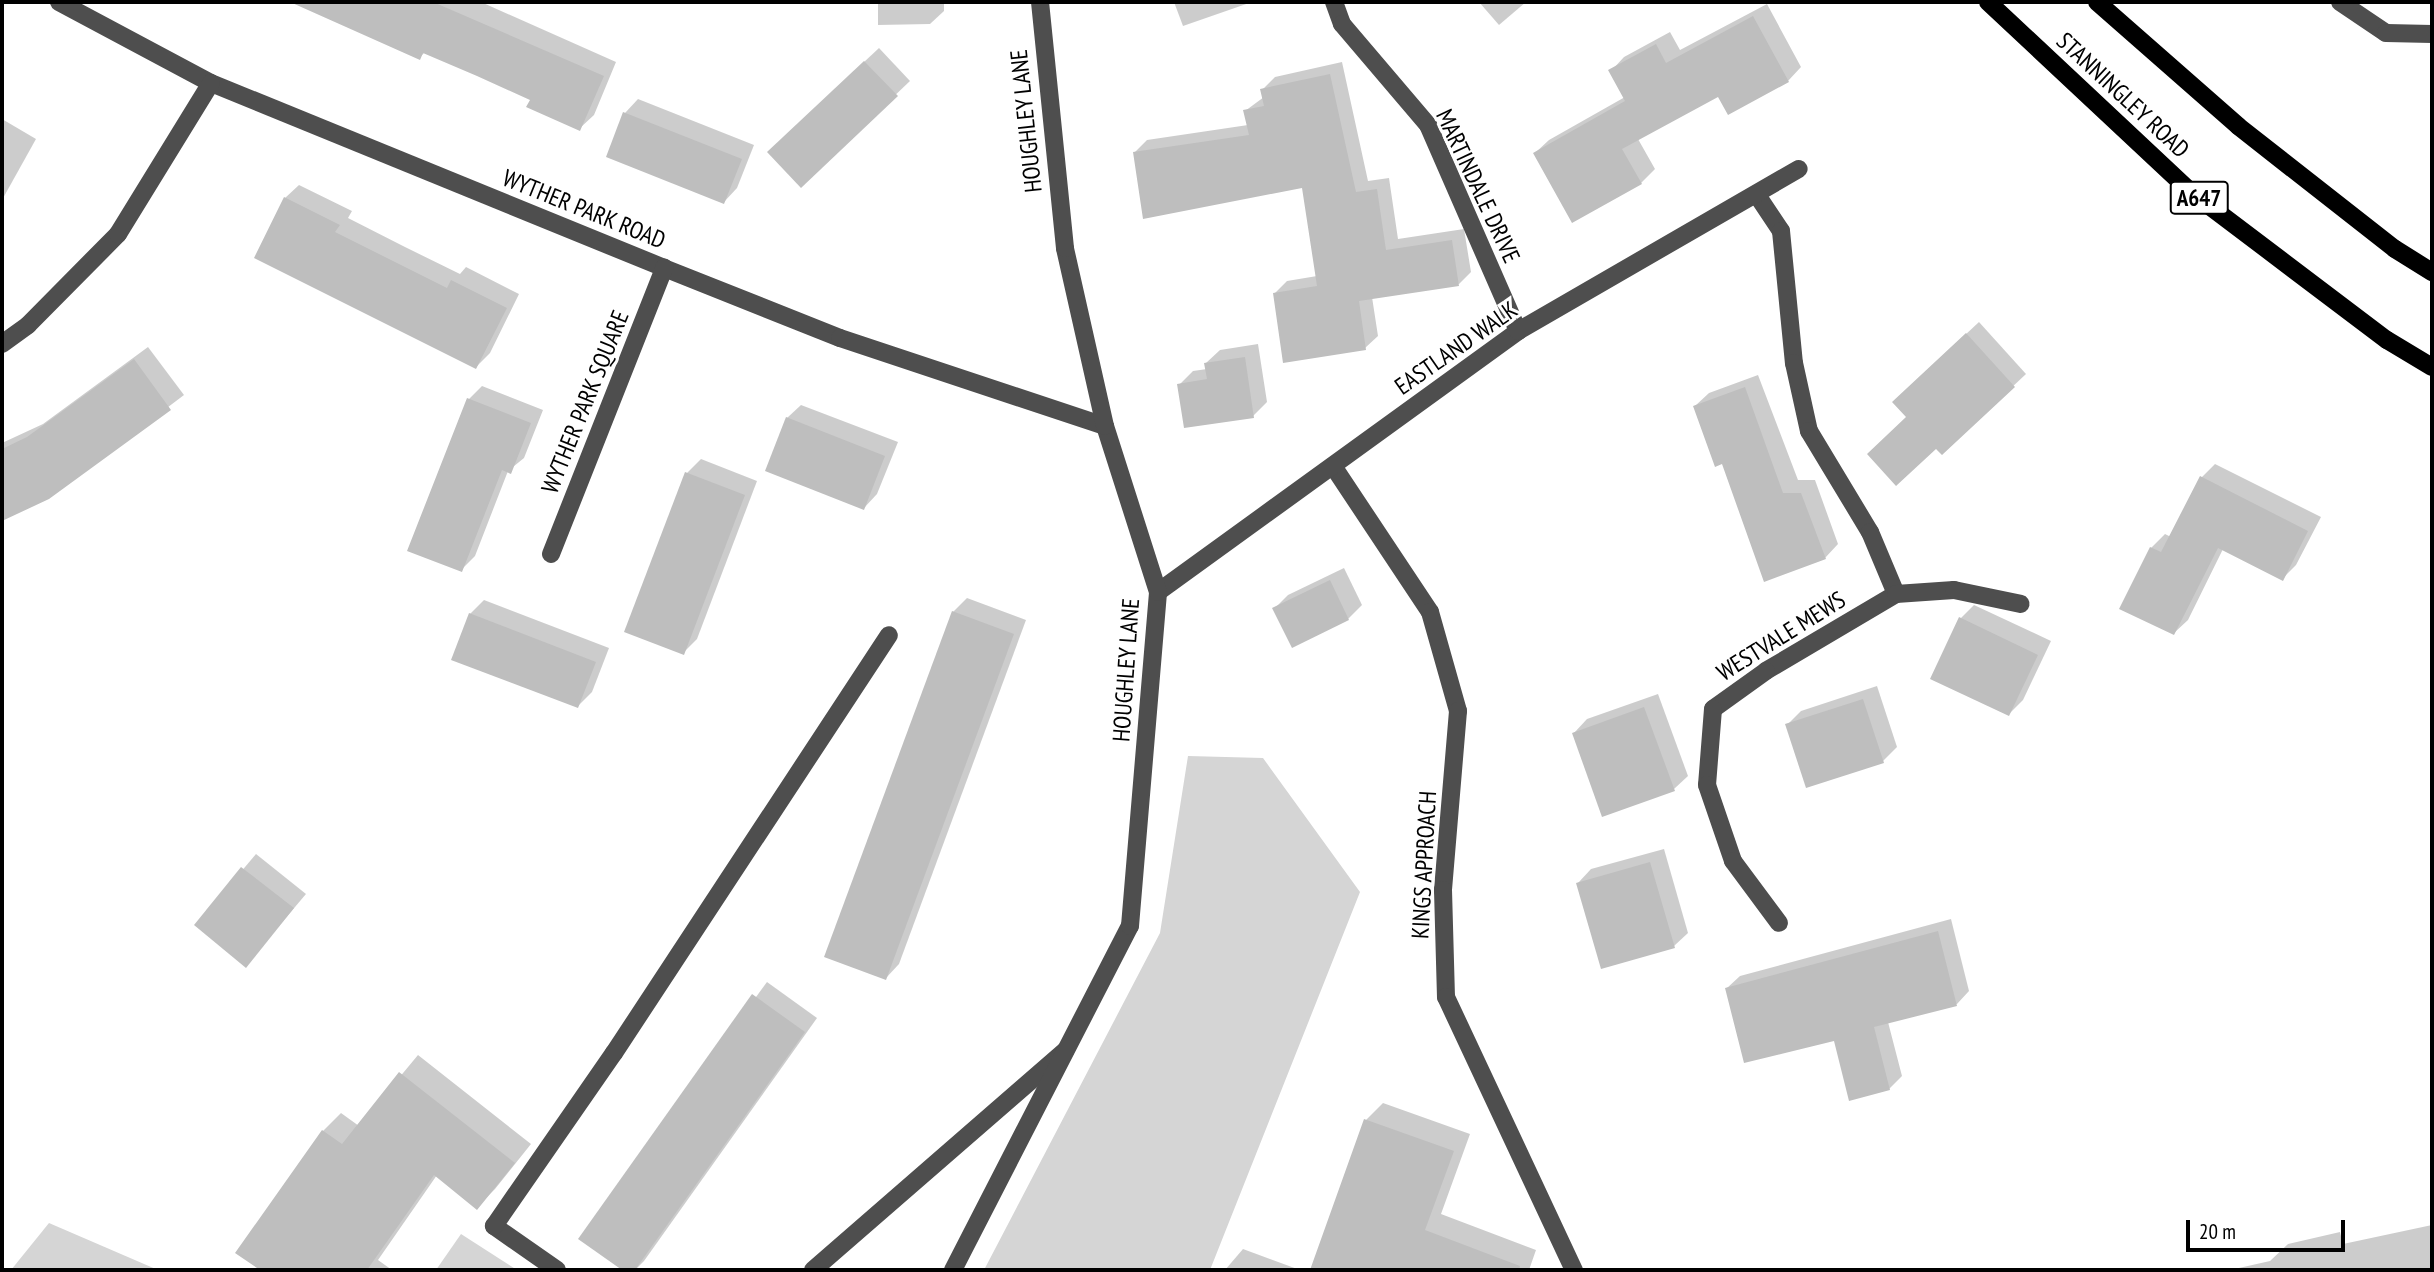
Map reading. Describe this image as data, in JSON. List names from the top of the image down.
{
  "streets": {
    "main road": ["STANNINGLEY ROAD", "A647"],
    "street": [
      "HOUGHLEY LANE",
      "MARTINDALE DRIVE",
      "WYTHER PARK ROAD",
      "EASTLAND WALK",
      "WYTHER PARK SQUARE",
      "WESTVALE MEWS",
      "KINGS APPROACH"
    ]
  },
  "crossings": [
    ["HOUGHLEY LANE", "WYTHER PARK ROAD"],
    ["HOUGHLEY LANE", "EASTLAND WALK"],
    ["MARTINDALE DRIVE", "EASTLAND WALK"],
    ["WYTHER PARK ROAD", "WYTHER PARK SQUARE"],
    ["EASTLAND WALK", "KINGS APPROACH"]
  ],
  "scale_bar": "20 m"
}
